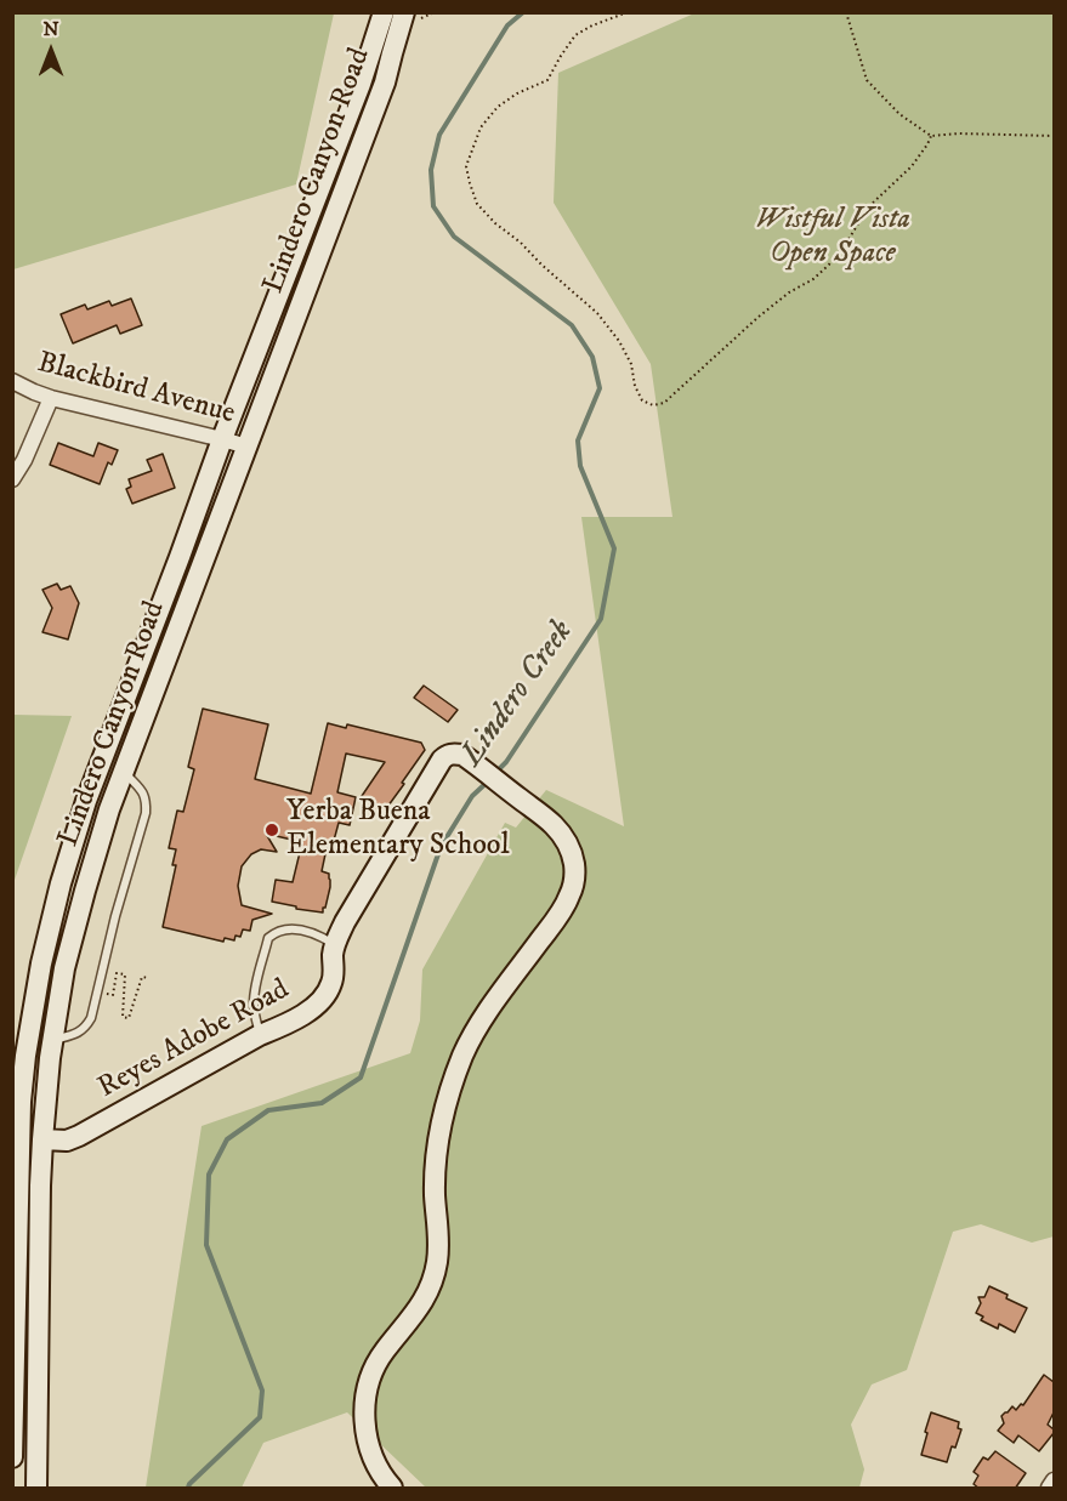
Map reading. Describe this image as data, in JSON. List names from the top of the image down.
{
  "streets": {
    "main road": ["Lindero Canyon Road", "Reyes Adobe Road"],
    "street": ["Blackbird Avenue"]
  },
  "crossings": [
    ["Lindero Canyon Road", "Blackbird Avenue"],
    ["Lindero Canyon Road", "Reyes Adobe Road"]
  ],
  "water": ["Lindero Creek"],
  "parks": ["Wistful Vista Open Space"],
  "places": ["Yerba Buena Elementary School"],
  "north": "top"
}
